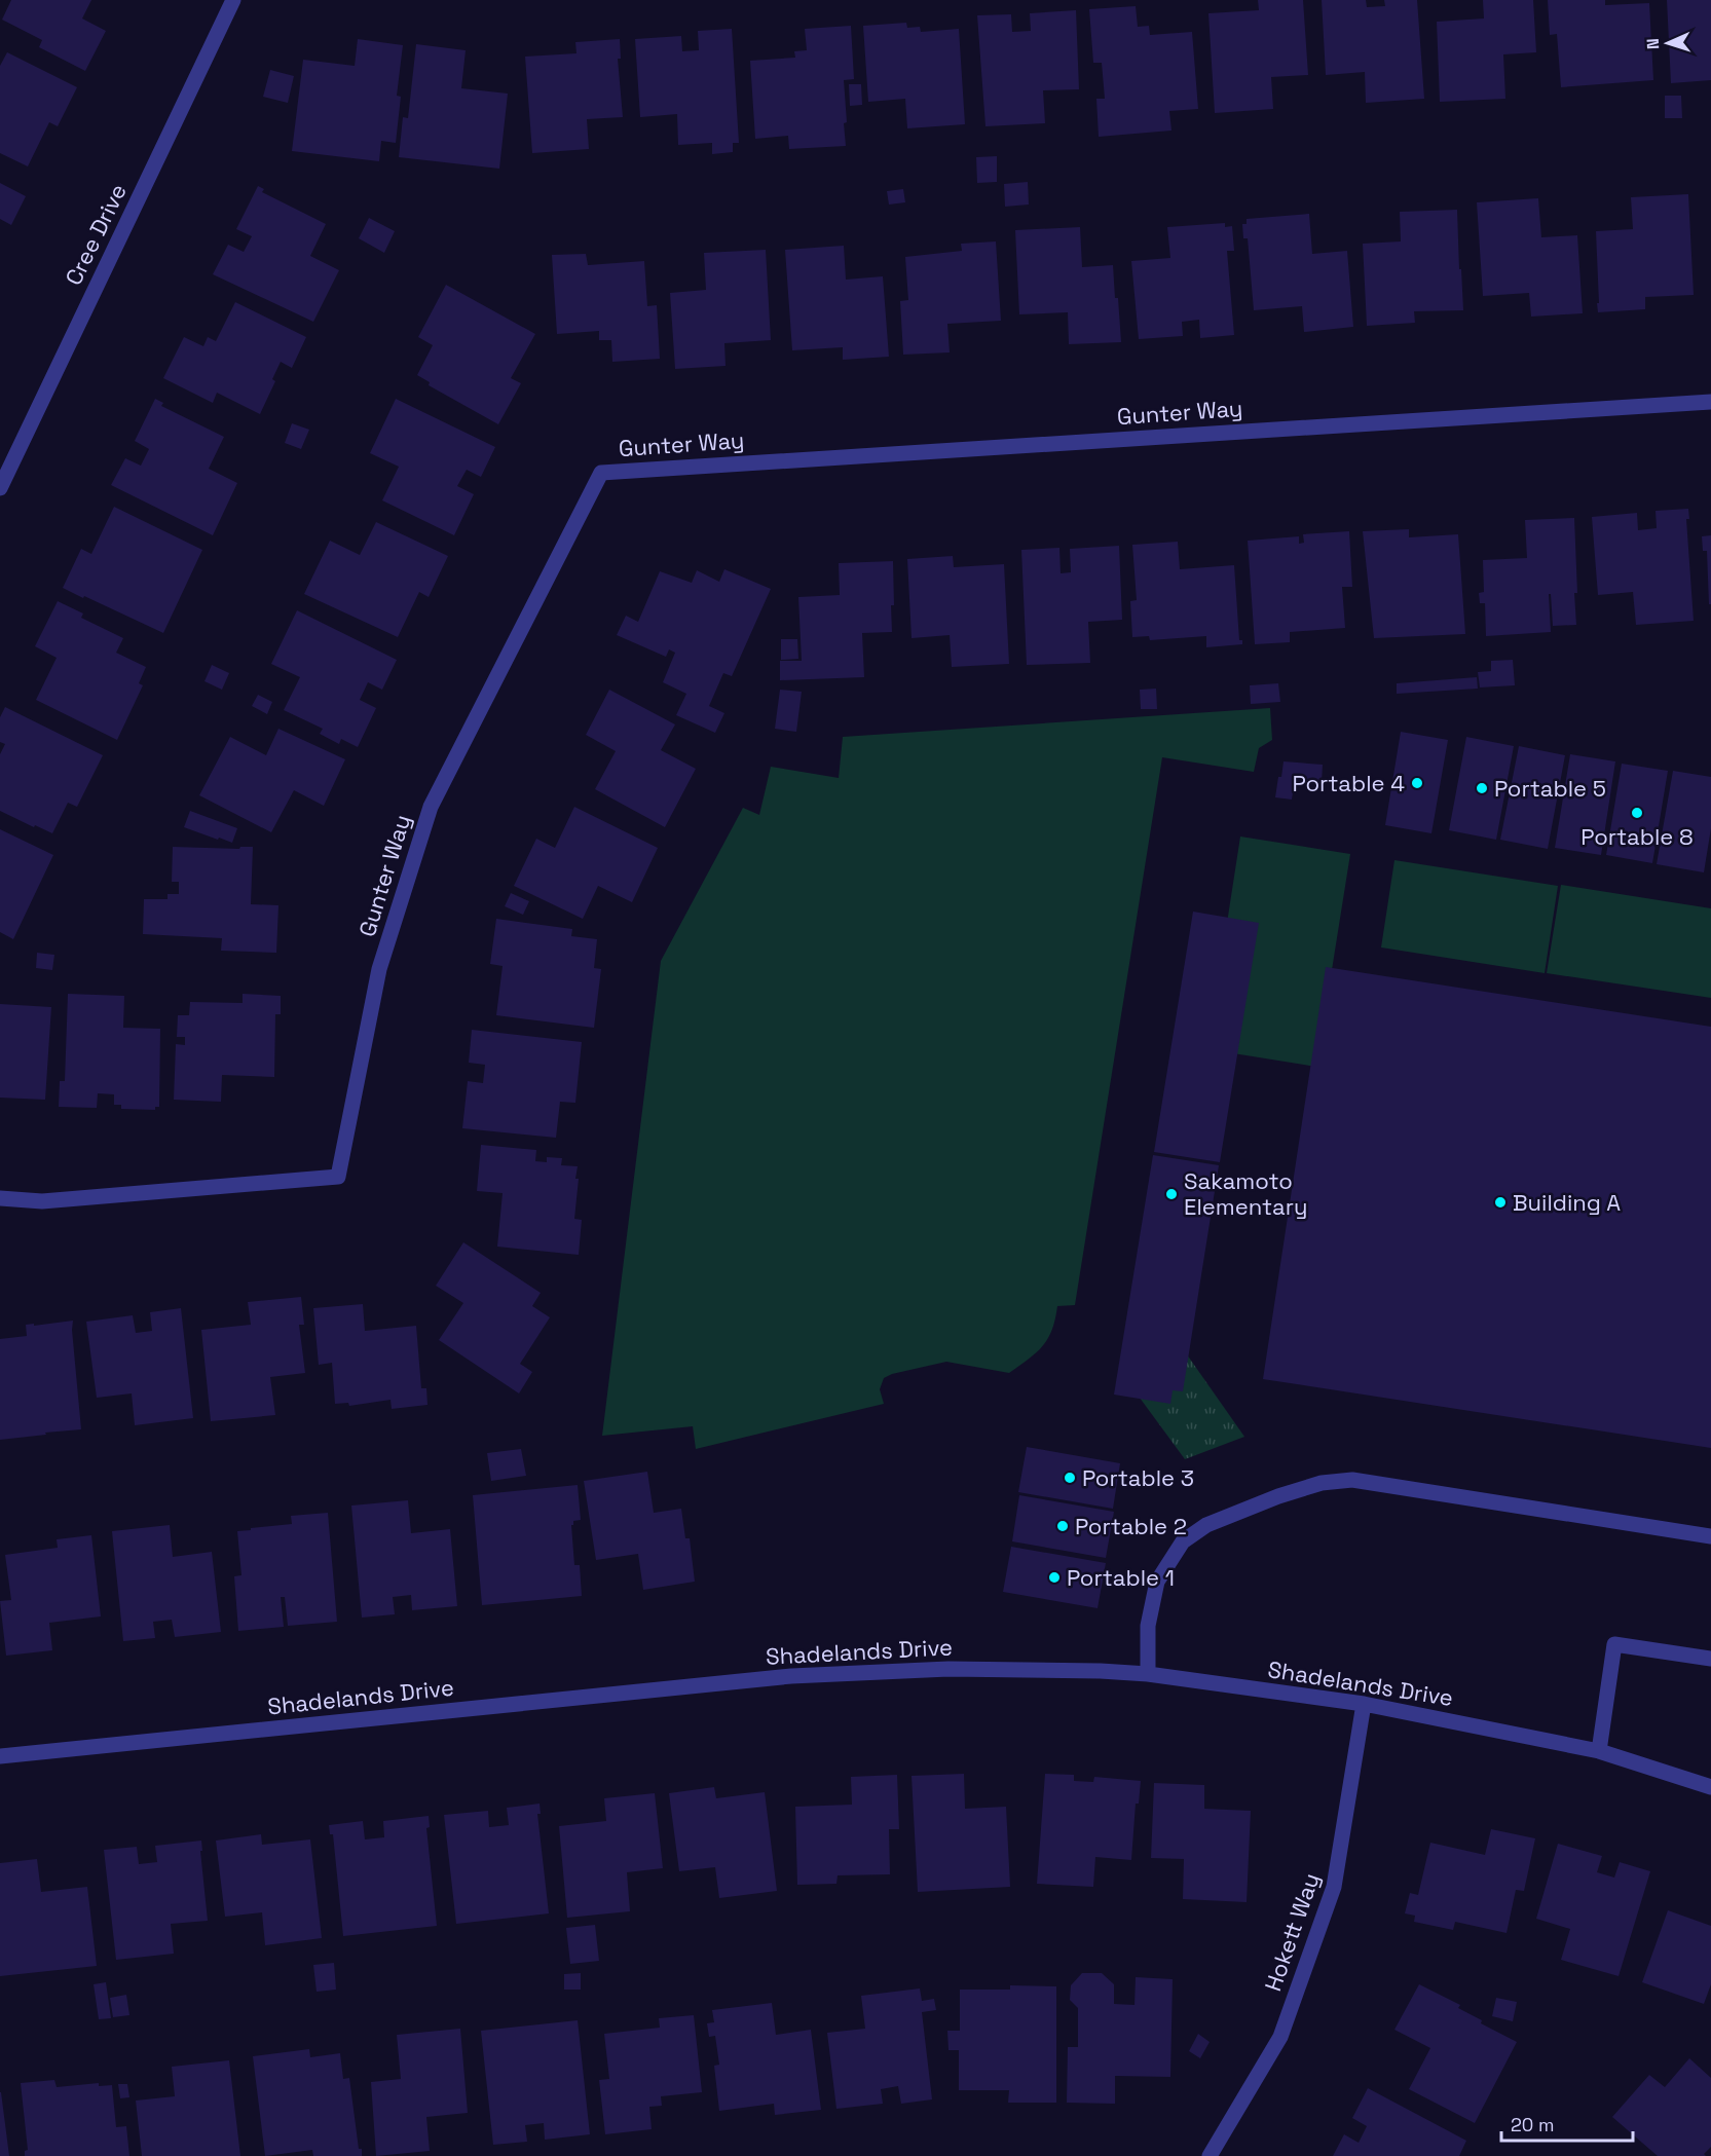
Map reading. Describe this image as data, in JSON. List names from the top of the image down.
{
  "streets": {
    "street": [
      "Cree Drive",
      "Gunter Way",
      "Shadelands Drive",
      "Hokett Way"
    ]
  },
  "crossings": [
    ["Shadelands Drive", "Hokett Way"]
  ],
  "places": [
    "Portable 4",
    "Portable 5",
    "Portable 8",
    "Sakamoto Elementary",
    "Building A",
    "Portable 3",
    "Portable 2",
    "Portable 1"
  ],
  "scale_bar": "20 m",
  "north": "left"
}
